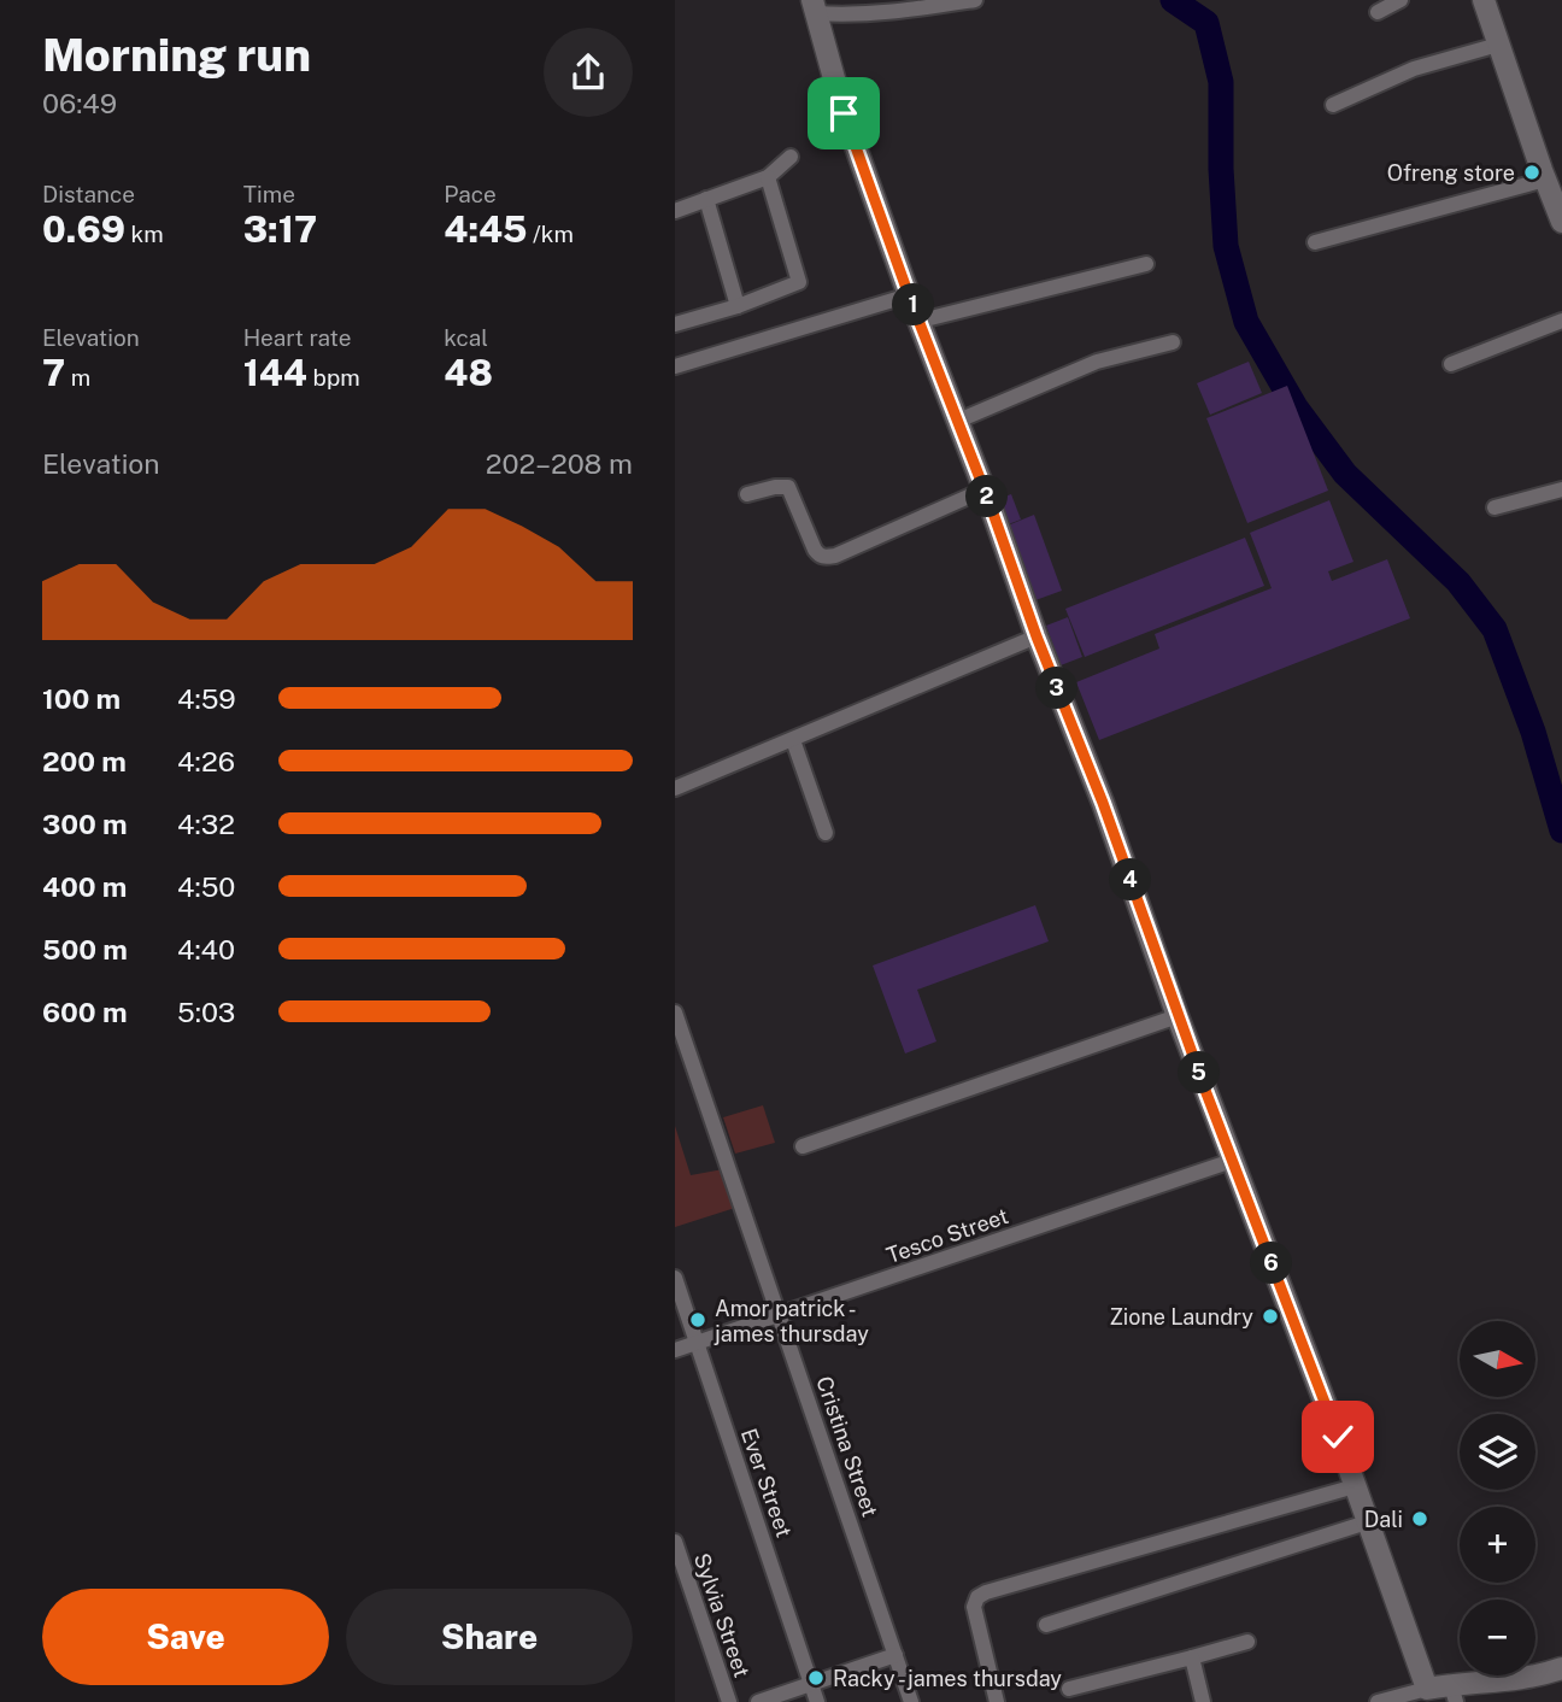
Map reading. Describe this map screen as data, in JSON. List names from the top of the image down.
{
  "streets": {
    "street": [
      "Tesco Street",
      "Cristina Street",
      "Ever Street",
      "Sylvia Street"
    ]
  },
  "crossings": [
    ["Tesco Street", "Cristina Street"],
    ["Tesco Street", "Ever Street"]
  ],
  "places": [
    "Ofreng store",
    "Zione Laundry",
    "Amor patrick - james thursday",
    "Dali",
    "Racky - james thursday"
  ],
  "north": "right",
  "page": {
    "heading": ["Morning run", "06:49"],
    "stats": [
      ["Distance", "0.69 km"],
      ["Time", "3:17"],
      ["Pace", "4:45 /km"],
      ["Elevation", "7 m"],
      ["Heart rate", "144 bpm"],
      ["kcal", "48"]
    ],
    "pins": [
      "1",
      "2",
      "3",
      "4",
      "5",
      "6"
    ],
    "chart": ["Elevation", "202–208 m"],
    "list": [
      {
        "name": "100 m",
        "note": "4:59"
      },
      {
        "name": "200 m",
        "note": "4:26"
      },
      {
        "name": "300 m",
        "note": "4:32"
      },
      {
        "name": "400 m",
        "note": "4:50"
      },
      {
        "name": "500 m",
        "note": "4:40"
      },
      {
        "name": "600 m",
        "note": "5:03"
      }
    ],
    "map_buttons": ["+", "−"],
    "buttons": ["Save", "Share"]
  }
}
